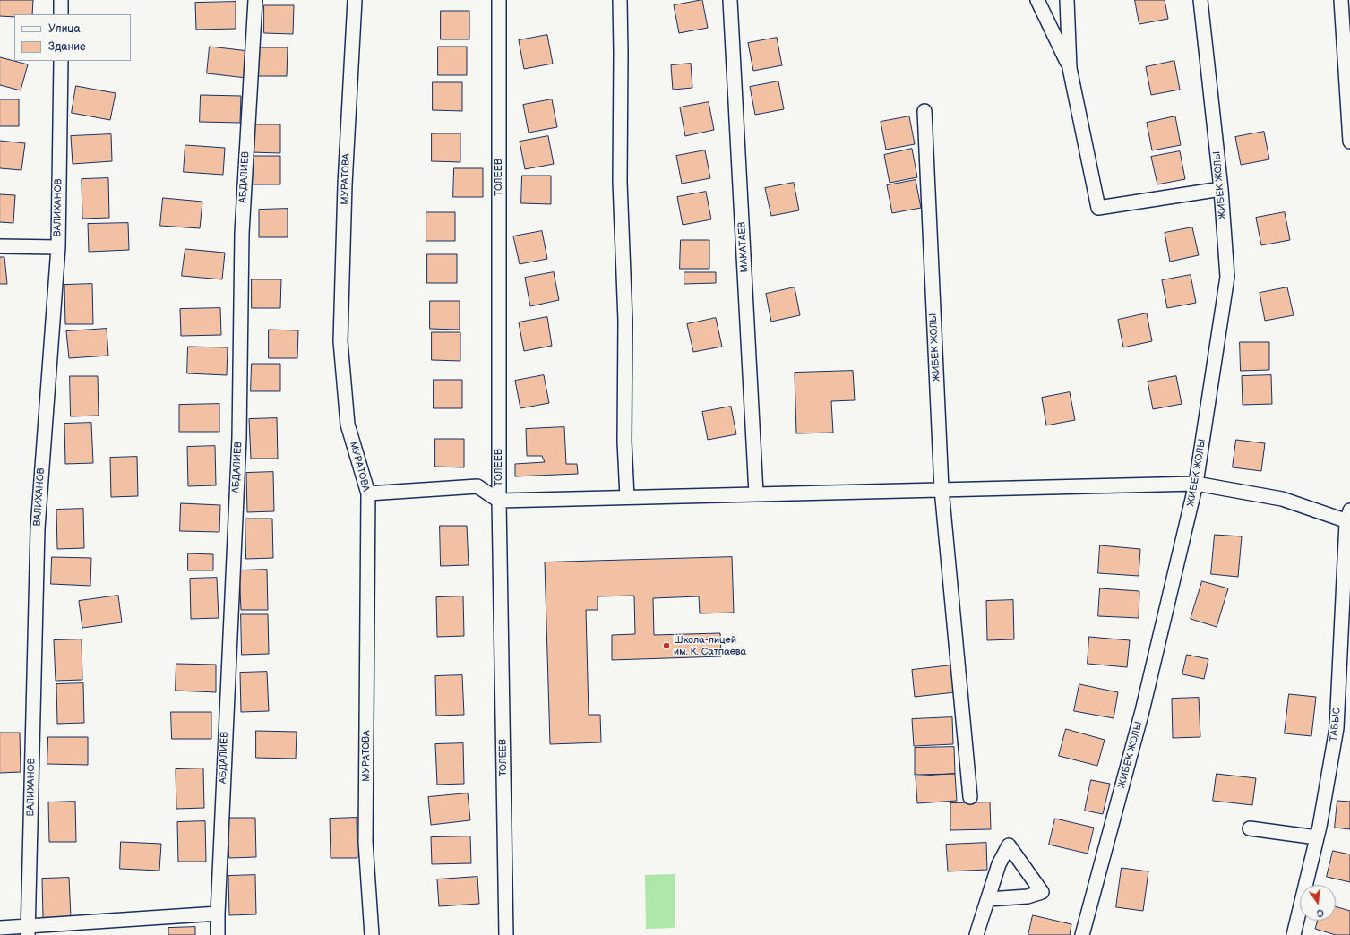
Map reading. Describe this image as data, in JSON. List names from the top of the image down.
{
  "streets": {
    "street": [
      "АБДАЛИЕВ",
      "ТОЛЕЕВ",
      "МУРАТОВА",
      "ЖИБЕК ЖОЛЫ",
      "ВАЛИХАНОВ",
      "МАКАТАЕВ",
      "ТАБЫС"
    ]
  },
  "places": ["Школа-лицей им. К. Сатпаева"],
  "legend": ["Улица", "Здание"],
  "north": "bottom"
}
